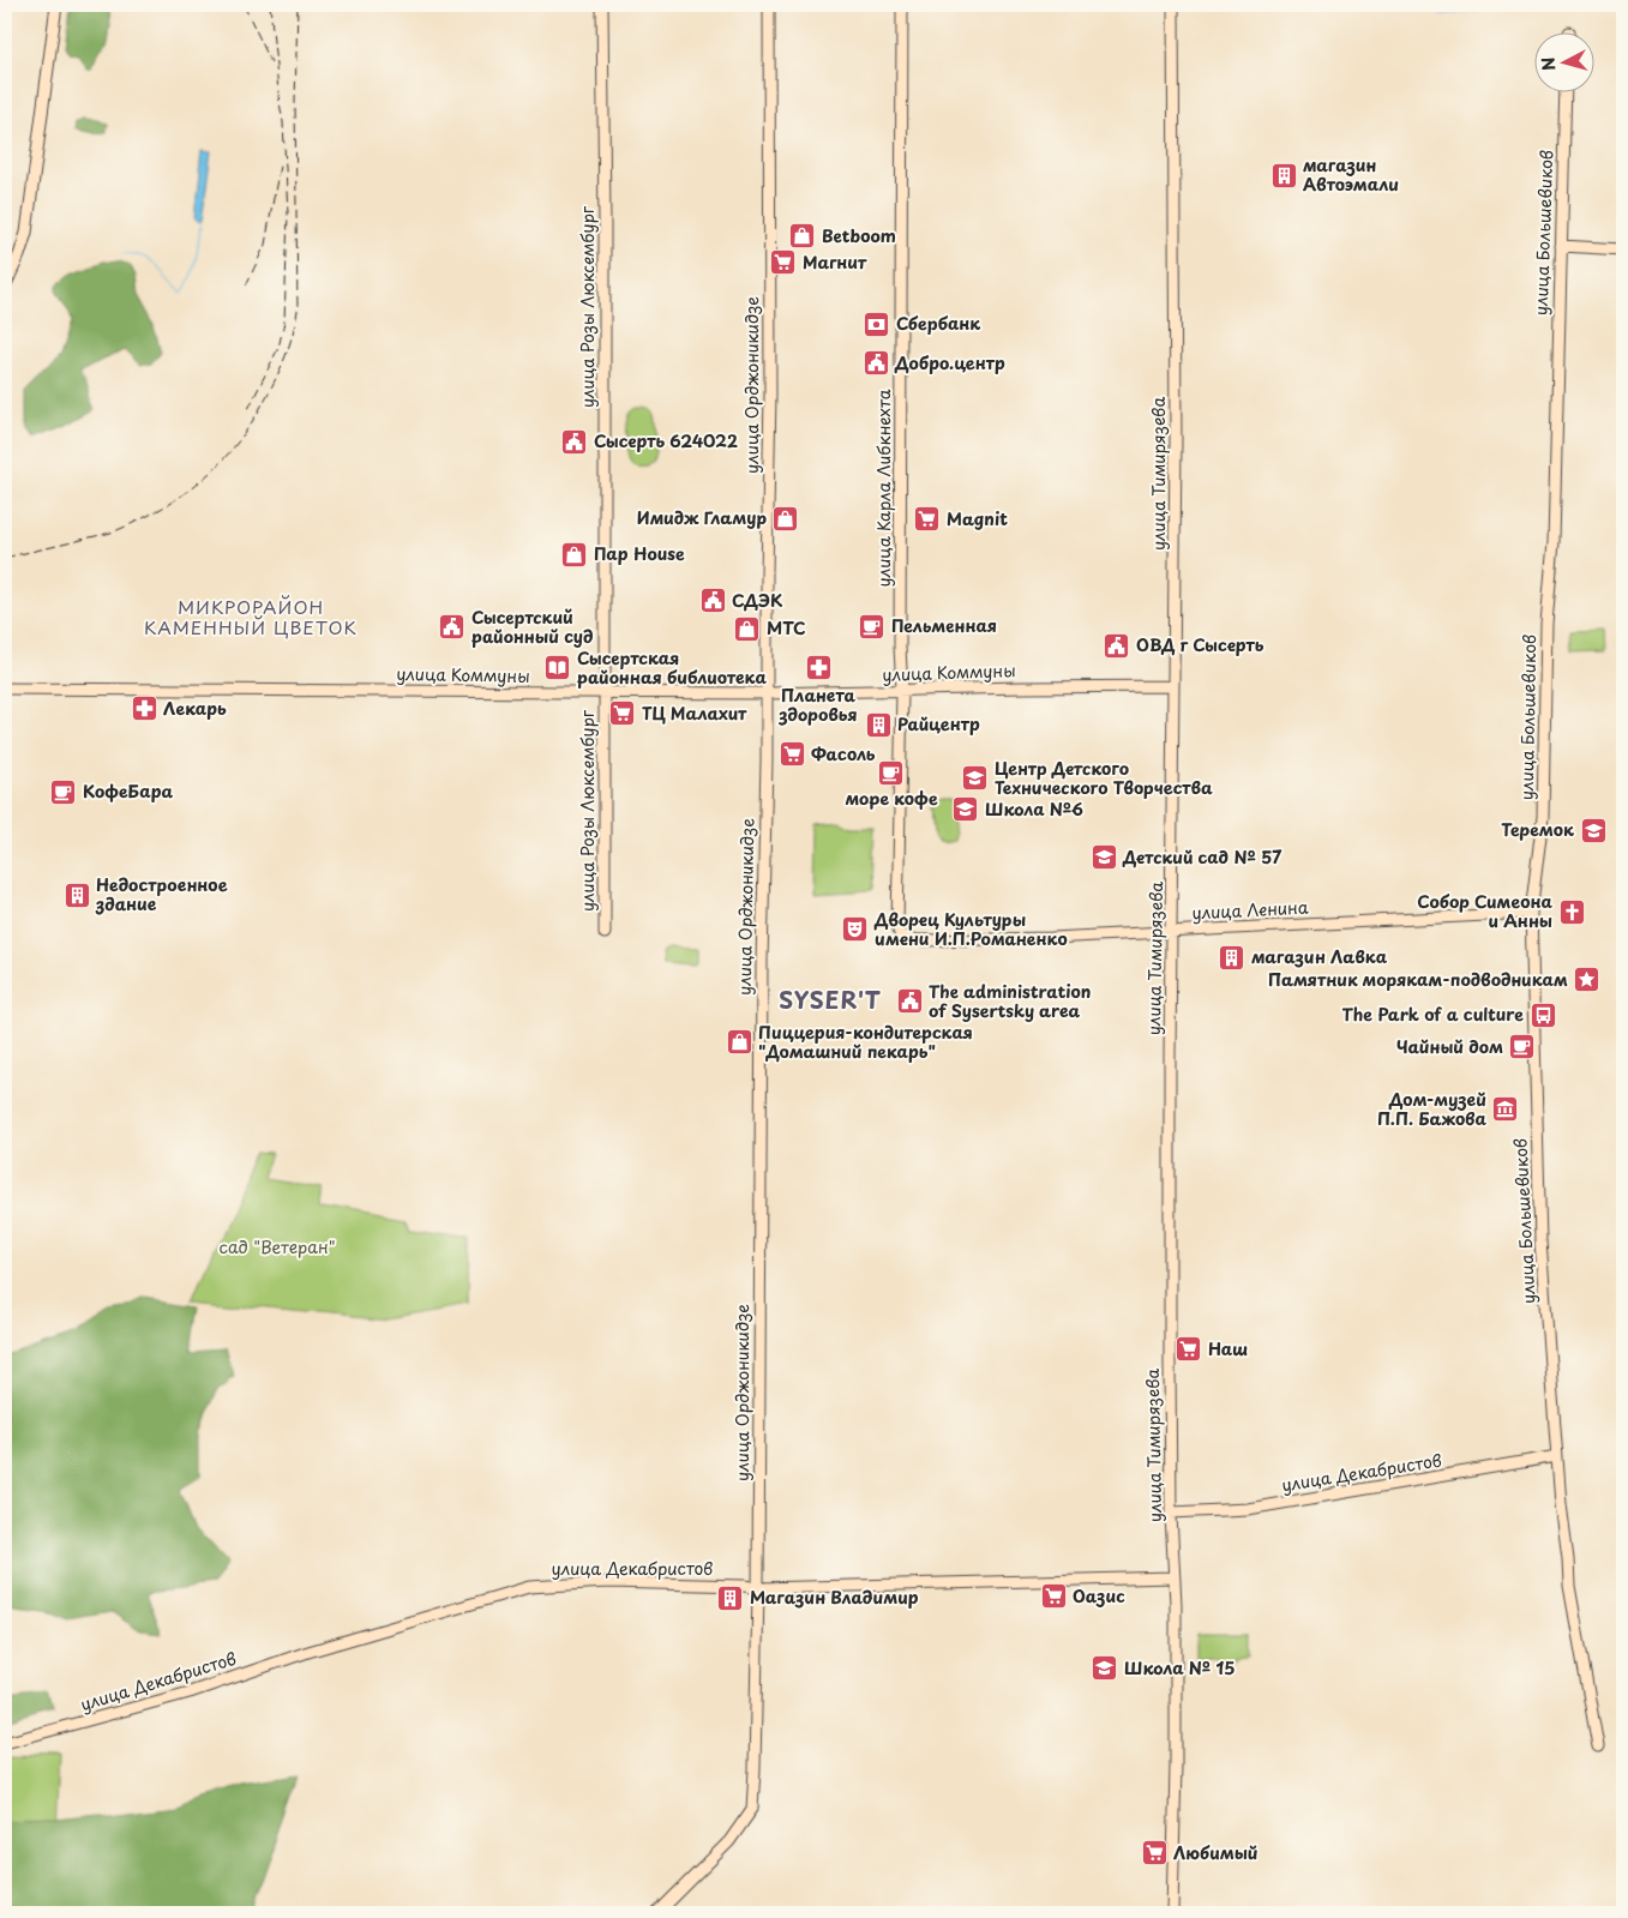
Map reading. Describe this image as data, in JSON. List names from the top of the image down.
{
  "streets": {
    "street": [
      "улица Большевиков",
      "улица Розы Люксембург",
      "улица Орджоникидзе",
      "улица Тимирязева",
      "улица Карла Либкнехта",
      "улица Коммуны",
      "улица Ленина",
      "улица Декабристов"
    ]
  },
  "crossings": [
    ["улица Большевиков", "улица Ленина"],
    ["улица Большевиков", "улица Декабристов"],
    ["улица Розы Люксембург", "улица Коммуны"],
    ["улица Орджоникидзе", "улица Коммуны"],
    ["улица Орджоникидзе", "улица Декабристов"],
    ["улица Тимирязева", "улица Коммуны"],
    ["улица Тимирязева", "улица Ленина"],
    ["улица Тимирязева", "улица Декабристов"],
    ["улица Карла Либкнехта", "улица Коммуны"],
    ["улица Карла Либкнехта", "улица Ленина"]
  ],
  "districts": ["МИКРОРАЙОН КАМЕННЫЙ ЦВЕТОК", "SYSER'T"],
  "parks": ["сад \"Ветеран\""],
  "places": {
    "building": [
      "магазин Автоэмали",
      "Райцентр",
      "Недостроенное здание",
      "магазин Лавка",
      "Магазин Владимир"
    ],
    "shop": [
      "Betboom",
      "Имидж Гламур",
      "Пар House",
      "МТС",
      "Пиццерия-кондитерская \"Домашний пекарь\""
    ],
    "supermarket": [
      "Магнит",
      "Magnit",
      "ТЦ Малахит",
      "Фасоль",
      "Наш",
      "Оазис",
      "Любимый"
    ],
    "bank": ["Сбербанк"],
    "public building": [
      "Добро.центр",
      "Сысерть 624022",
      "СДЭК",
      "Сысертский районный суд",
      "ОВД г Сысерть",
      "The administration of Sysertsky area"
    ],
    "cafe": [
      "Пельменная",
      "море кофе",
      "КофеБара",
      "Чайный дом"
    ],
    "library": ["Сысертская районная библиотека"],
    "pharmacy": ["Планета здоровья", "Лекарь"],
    "school or university": [
      "Центр Детского Технического Творчества",
      "Школа №6",
      "Теремок",
      "Детский сад № 57",
      "Школа № 15"
    ],
    "church": ["Собор Симеона и Анны"],
    "theatre": ["Дворец Культуры имени И.П.Романенко"],
    "place": ["Памятник морякам-подводникам"],
    "bus stop": ["The Park of a culture"],
    "museum": ["Дом-музей П.П. Бажова"]
  },
  "north": "left"
}
